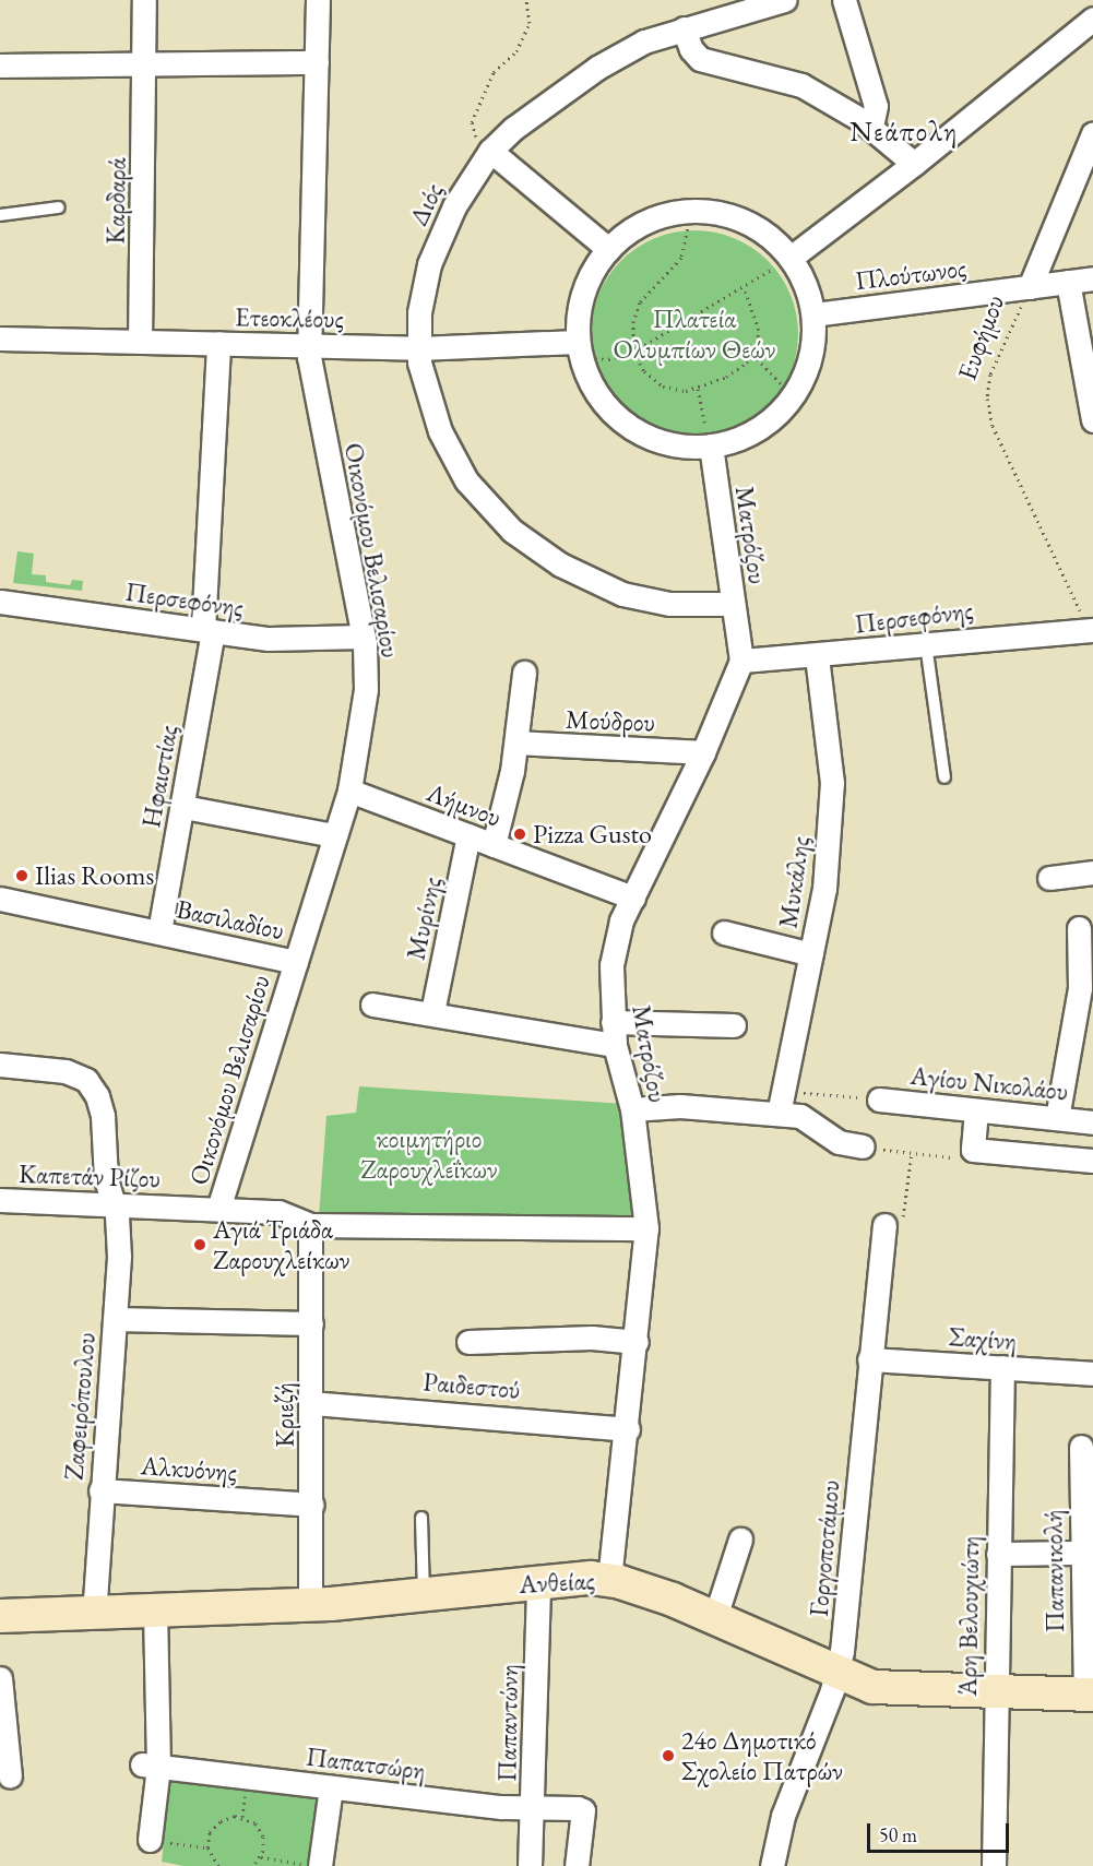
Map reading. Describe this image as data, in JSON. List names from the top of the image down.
{
  "streets": {
    "main road": ["Ανθείας"],
    "street": [
      "Καρδαρά",
      "Διός",
      "Πλούτωνος",
      "Ετεοκλέους",
      "Ευφήμου",
      "Ματρόζου",
      "Οικονόμου Βελισαρίου",
      "Περσεφόνης",
      "Μούδρου",
      "Ηφαιστίας",
      "Λήμνου",
      "Μυκάλης",
      "Μυρίνης",
      "Βασιλαδίου",
      "Αγίου Νικολάου",
      "Καπετάν Ρίζου",
      "Σαχίνη",
      "Ραιδεστού",
      "Ζαφειρόπουλου",
      "Κριεζή",
      "Αλκυόνης",
      "Γοργοποτάμου",
      "Παπανικολή",
      "Άρη Βελουχιώτη",
      "Παπαντώνη",
      "Παπατσώρη"
    ]
  },
  "crossings": [
    ["Καρδαρά", "Ετεοκλέους"],
    ["Διός", "Ετεοκλέους"],
    ["Διός", "Ματρόζου"],
    ["Πλούτωνος", "Ευφήμου"],
    ["Ετεοκλέους", "Οικονόμου Βελισαρίου"],
    ["Ετεοκλέους", "Ηφαιστίας"],
    ["Ευφήμου", "Περσεφόνης"],
    ["Ματρόζου", "Περσεφόνης"],
    ["Ματρόζου", "Μούδρου"],
    ["Ματρόζου", "Λήμνου"],
    ["Ματρόζου", "Καπετάν Ρίζου"],
    ["Ματρόζου", "Ραιδεστού"],
    ["Ματρόζου", "Ανθείας"],
    ["Οικονόμου Βελισαρίου", "Περσεφόνης"],
    ["Οικονόμου Βελισαρίου", "Λήμνου"],
    ["Οικονόμου Βελισαρίου", "Βασιλαδίου"],
    ["Οικονόμου Βελισαρίου", "Καπετάν Ρίζου"],
    ["Περσεφόνης", "Ηφαιστίας"],
    ["Περσεφόνης", "Μυκάλης"],
    ["Ηφαιστίας", "Βασιλαδίου"],
    ["Λήμνου", "Μυρίνης"],
    ["Καπετάν Ρίζου", "Ζαφειρόπουλου"],
    ["Καπετάν Ρίζου", "Κριεζή"],
    ["Σαχίνη", "Γοργοποτάμου"],
    ["Σαχίνη", "Άρη Βελουχιώτη"],
    ["Ραιδεστού", "Κριεζή"],
    ["Ζαφειρόπουλου", "Αλκυόνης"],
    ["Ζαφειρόπουλου", "Ανθείας"],
    ["Κριεζή", "Αλκυόνης"],
    ["Κριεζή", "Ανθείας"],
    ["Γοργοποτάμου", "Ανθείας"],
    ["Παπανικολή", "Ανθείας"],
    ["Ανθείας", "Άρη Βελουχιώτη"],
    ["Ανθείας", "Παπαντώνη"],
    ["Παπαντώνη", "Παπατσώρη"]
  ],
  "districts": ["Νεάπολη"],
  "parks": ["Πλατεία Ολυμπίων Θεών", "κοιμητήριο Ζαρουχλεΐκων"],
  "places": [
    "Pizza Gusto",
    "Ilias Rooms",
    "Αγιά Τριάδα Ζαρουχλείκων",
    "24ο Δημοτικό Σχολείο Πατρών"
  ],
  "scale_bar": "50 m"
}
